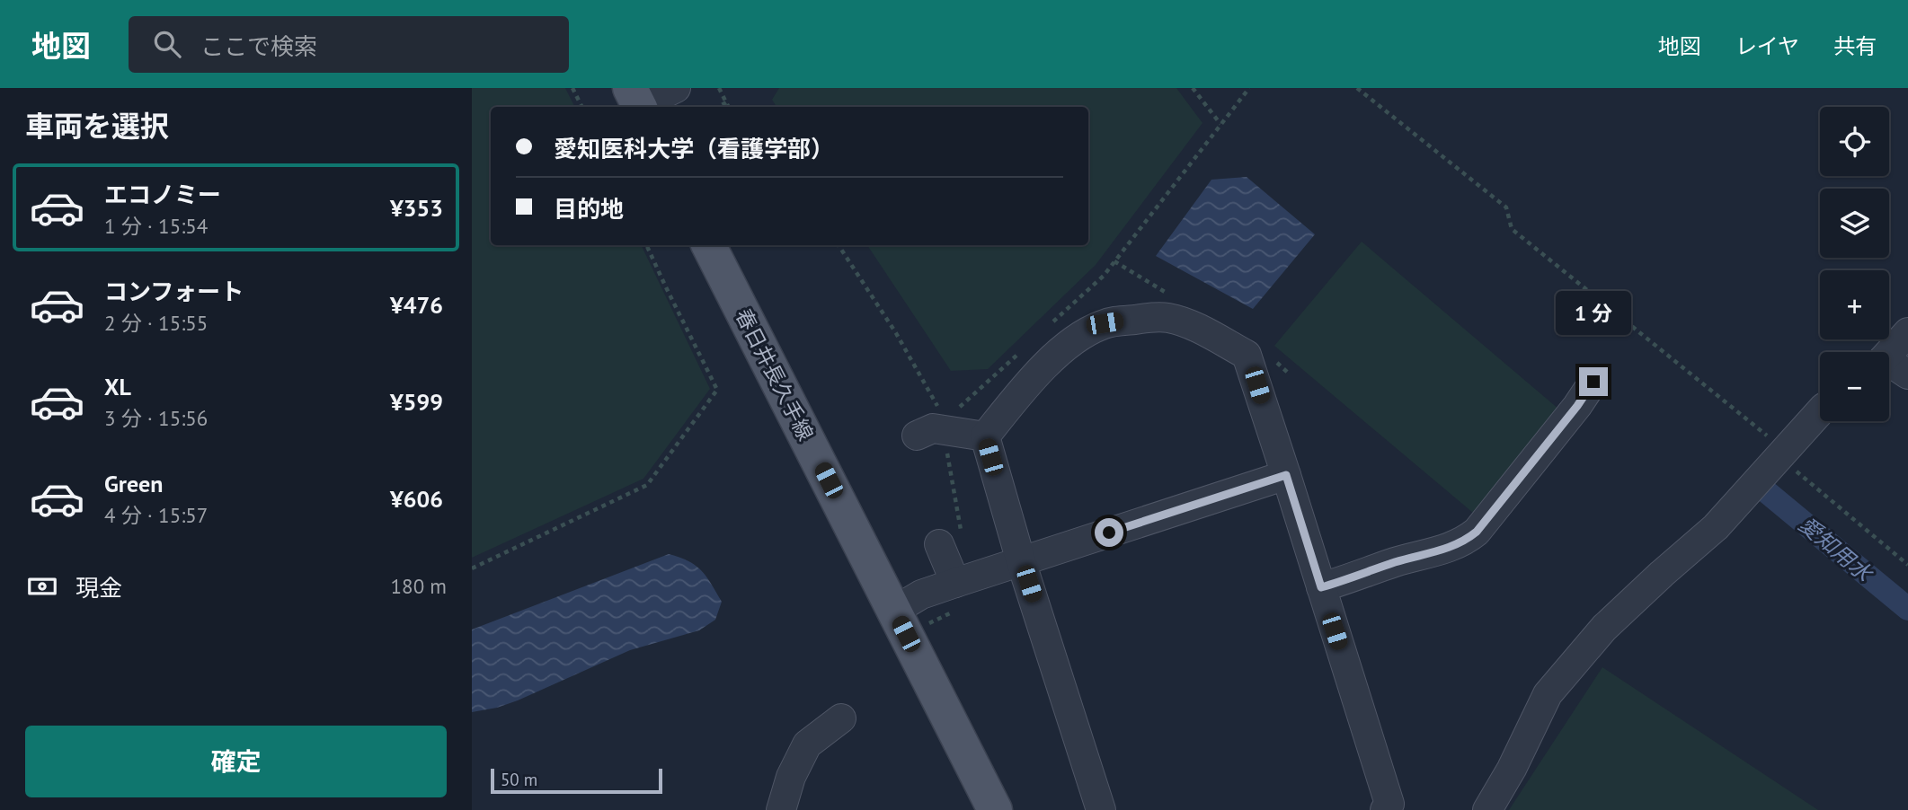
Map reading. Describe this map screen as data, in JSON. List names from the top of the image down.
{
  "streets": {
    "main road": ["春日井長久手線"]
  },
  "water": ["愛知用水"],
  "scale_bar": "50 m",
  "page": {
    "header": "地図",
    "search": "ここで検索",
    "nav": ["地図", "レイヤ", "共有"],
    "heading": "車両を選択",
    "map_buttons": ["+", "−"],
    "banner": ["愛知医科大学（看護学部）", "目的地"],
    "list": [
      {
        "name": "エコノミー",
        "note": "1 分 · 15:54",
        "value": "¥353"
      },
      {
        "name": "コンフォート",
        "note": "2 分 · 15:55",
        "value": "¥476"
      },
      {
        "name": "XL",
        "note": "3 分 · 15:56",
        "value": "¥599"
      },
      {
        "name": "Green",
        "note": "4 分 · 15:57",
        "value": "¥606"
      }
    ],
    "bubble": "1 分",
    "pay": ["現金", "180 m"],
    "buttons": "確定",
    "scale": "50 m"
  }
}
